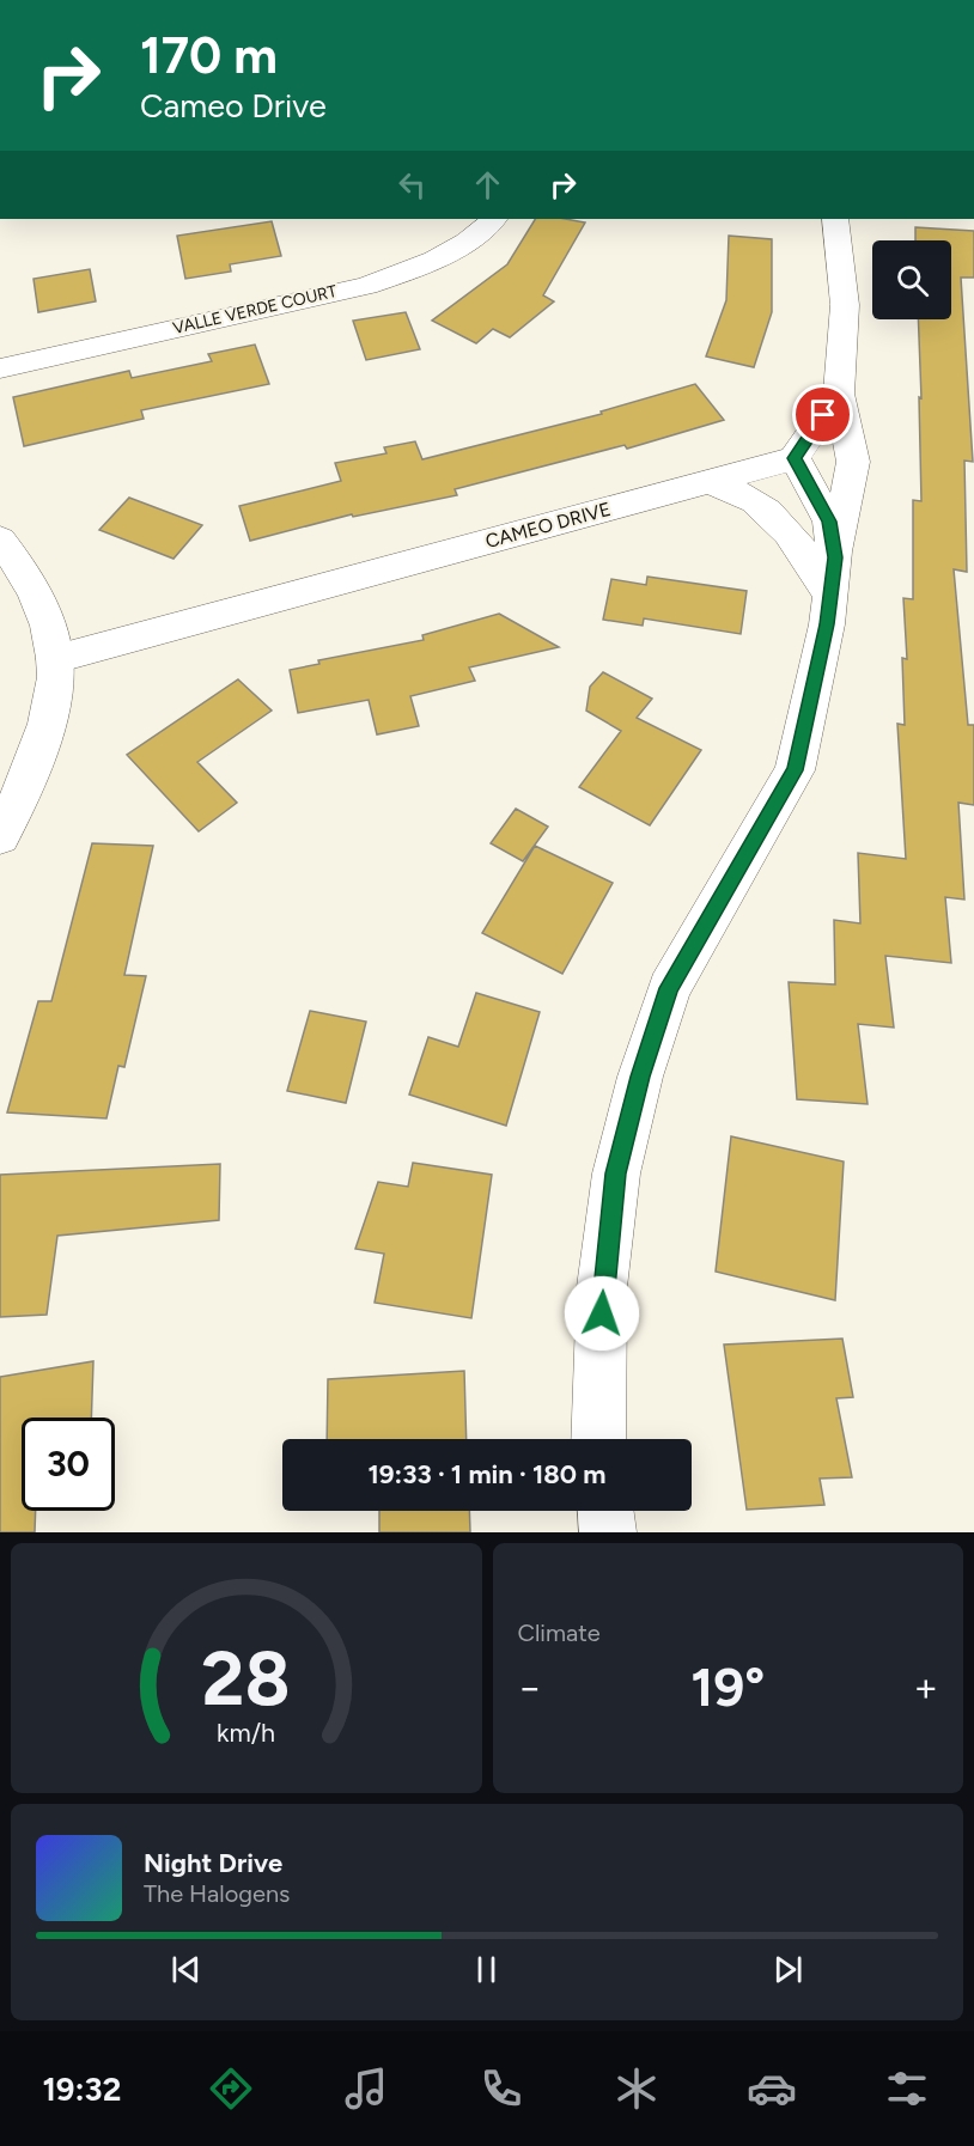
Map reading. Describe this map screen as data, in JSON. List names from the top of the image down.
{
  "streets": {
    "street": ["VALLE VERDE COURT", "CAMEO DRIVE"]
  },
  "page": {
    "turn": ["170 m", "Cameo Drive"],
    "limit": "30",
    "trip": "19:33 · 1 min · 180 m",
    "tile": "Climate",
    "heat": ["−", "19°", "+"],
    "song": ["Night Drive", "The Halogens"],
    "tabs": "19:32",
    "gauge": ["28", "km/h"]
  }
}
